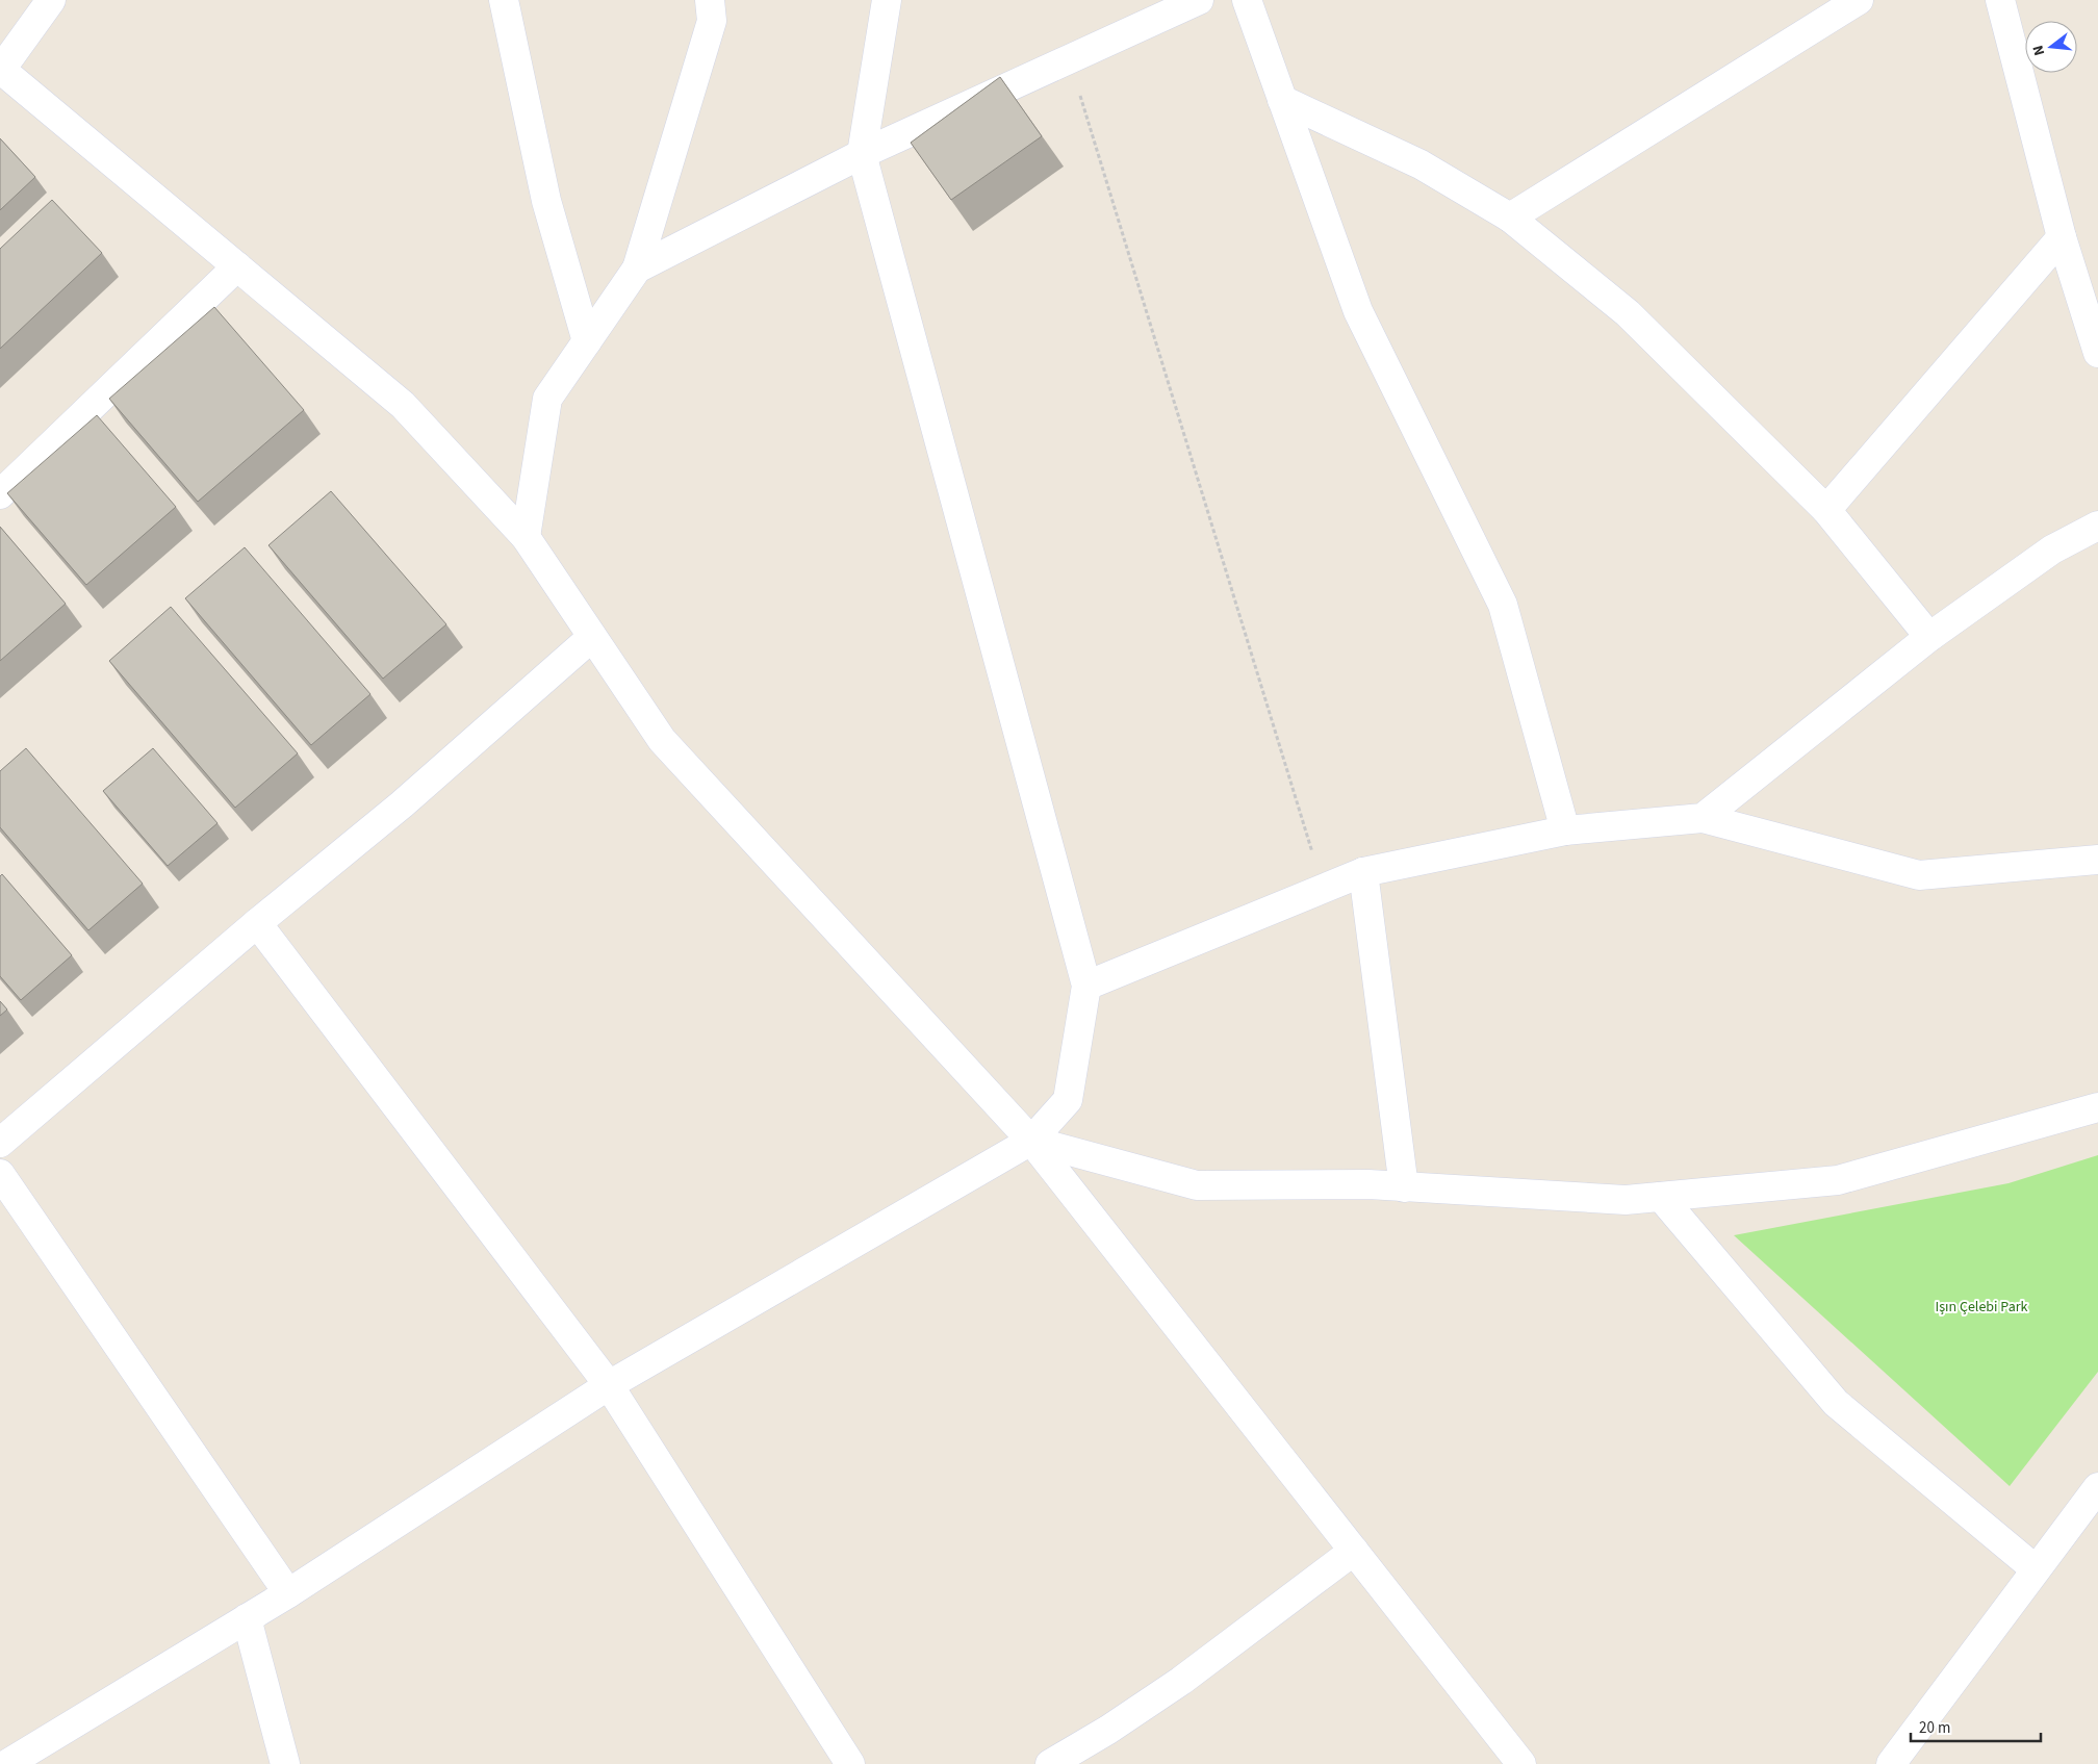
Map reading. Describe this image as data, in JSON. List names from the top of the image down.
{
  "parks": ["Işın Çelebi Park"],
  "scale_bar": "20 m",
  "north": "left"
}
